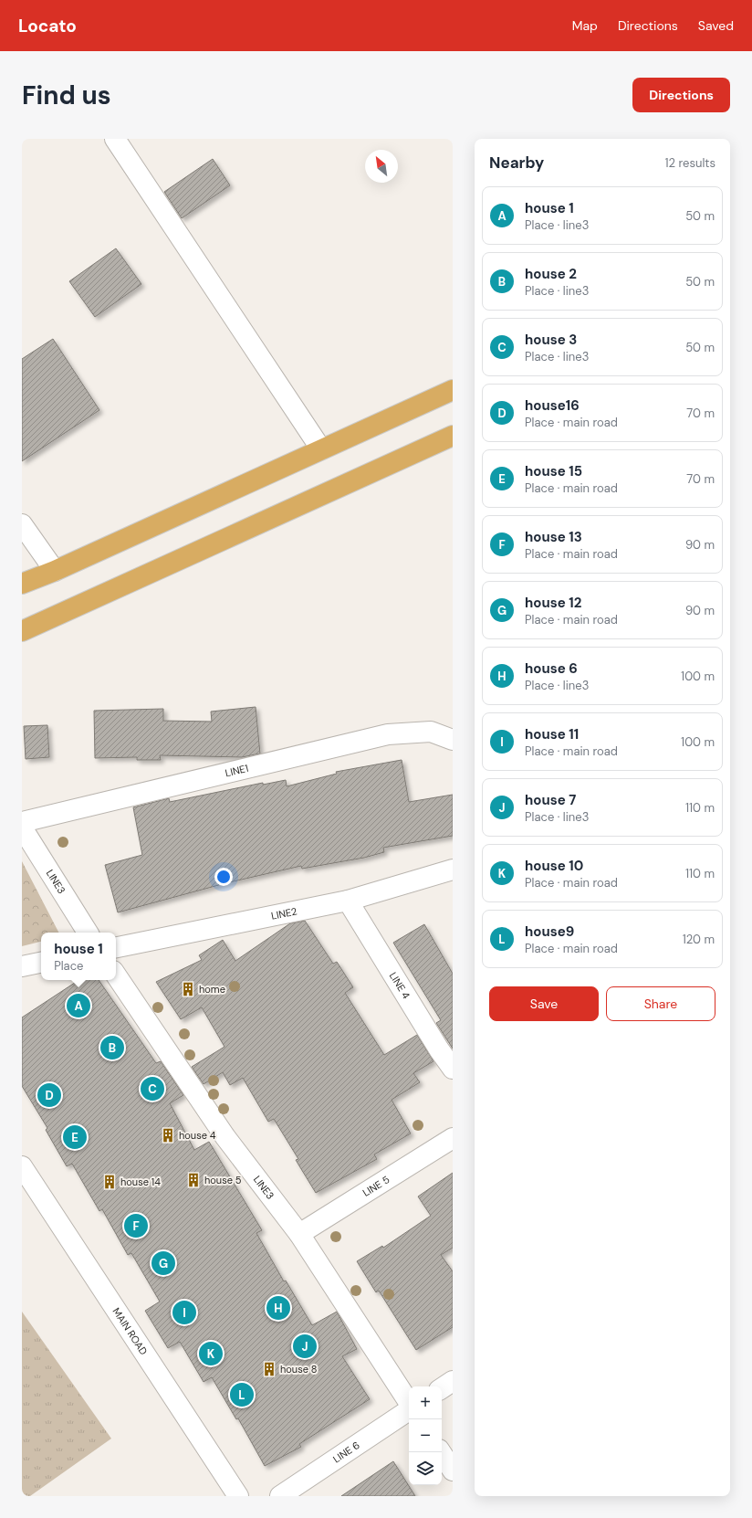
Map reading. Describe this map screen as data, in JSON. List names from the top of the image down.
{
  "streets": {
    "street": [
      "LINE1",
      "LINE3",
      "LINE2",
      "LINE 4",
      "LINE 5",
      "MAIN ROAD",
      "LINE 6"
    ]
  },
  "crossings": [
    ["LINE3", "LINE 5"],
    ["LINE2", "LINE 4"]
  ],
  "places": {
    "building": [
      "home",
      "house 4",
      "house 5",
      "house 14",
      "house 8"
    ]
  },
  "north": "top left",
  "page": {
    "header": "Locato",
    "nav": ["Map", "Directions", "Saved"],
    "buttons": [
      "Directions",
      ["Save", "Share"]
    ],
    "title": "Find us",
    "heading": ["Nearby", "12 results"],
    "list": [
      {
        "mark": "A",
        "name": "house 1",
        "note": "Place · line3",
        "value": "50 m"
      },
      {
        "mark": "B",
        "name": "house 2",
        "note": "Place · line3",
        "value": "50 m"
      },
      {
        "mark": "C",
        "name": "house 3",
        "note": "Place · line3",
        "value": "50 m"
      },
      {
        "mark": "D",
        "name": "house16",
        "note": "Place · main road",
        "value": "70 m"
      },
      {
        "mark": "E",
        "name": "house 15",
        "note": "Place · main road",
        "value": "70 m"
      },
      {
        "mark": "F",
        "name": "house 13",
        "note": "Place · main road",
        "value": "90 m"
      },
      {
        "mark": "G",
        "name": "house 12",
        "note": "Place · main road",
        "value": "90 m"
      },
      {
        "mark": "H",
        "name": "house 6",
        "note": "Place · line3",
        "value": "100 m"
      },
      {
        "mark": "I",
        "name": "house 11",
        "note": "Place · main road",
        "value": "100 m"
      },
      {
        "mark": "J",
        "name": "house 7",
        "note": "Place · line3",
        "value": "110 m"
      },
      {
        "mark": "K",
        "name": "house 10",
        "note": "Place · main road",
        "value": "110 m"
      },
      {
        "mark": "L",
        "name": "house9",
        "note": "Place · main road",
        "value": "120 m"
      }
    ],
    "popup": ["house 1", "Place"],
    "pins": [
      "A",
      "B",
      "C",
      "D",
      "E",
      "F",
      "G",
      "H",
      "I",
      "J",
      "K",
      "L"
    ],
    "map_buttons": ["+", "−"]
  }
}
